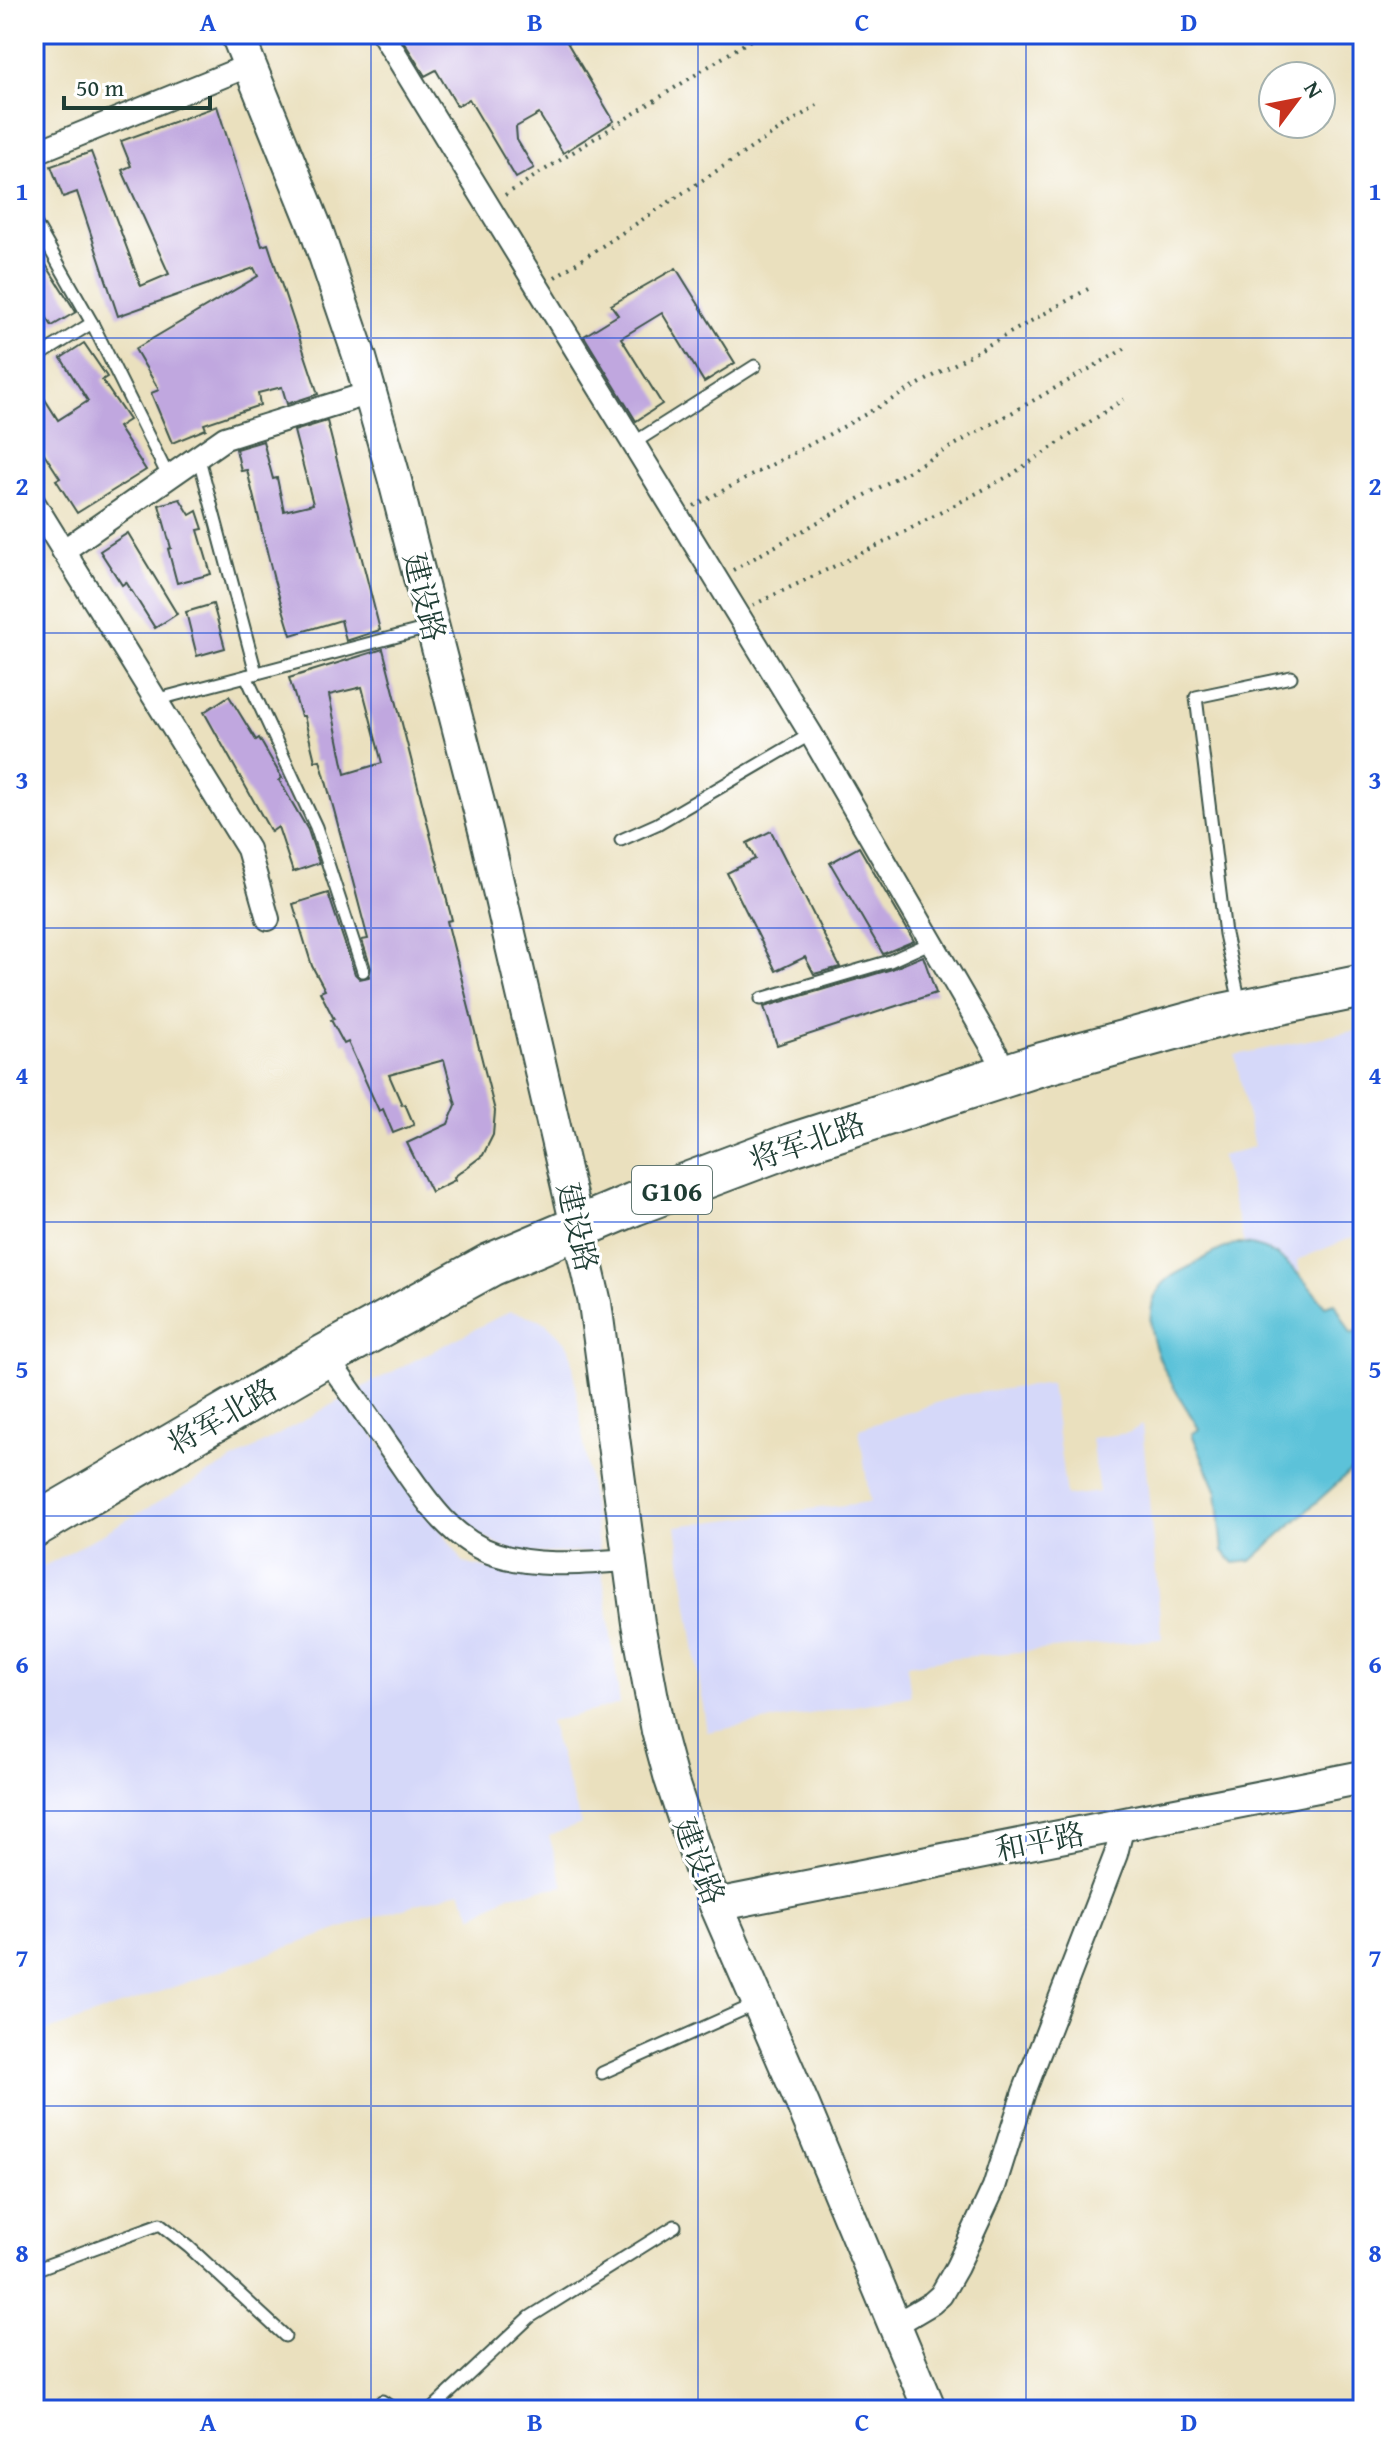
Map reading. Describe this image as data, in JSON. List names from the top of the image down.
{
  "streets": {
    "highway": ["将军北路", "G106"],
    "street": ["建设路", "和平路"]
  },
  "crossings": [
    ["建设路", "将军北路"],
    ["建设路", "和平路"]
  ],
  "scale_bar": "50 m",
  "north": "top right",
  "grid": {
    "columns": [
      "A",
      "B",
      "C",
      "D"
    ],
    "rows": [
      "1",
      "2",
      "3",
      "4",
      "5",
      "6",
      "7",
      "8"
    ]
  }
}
